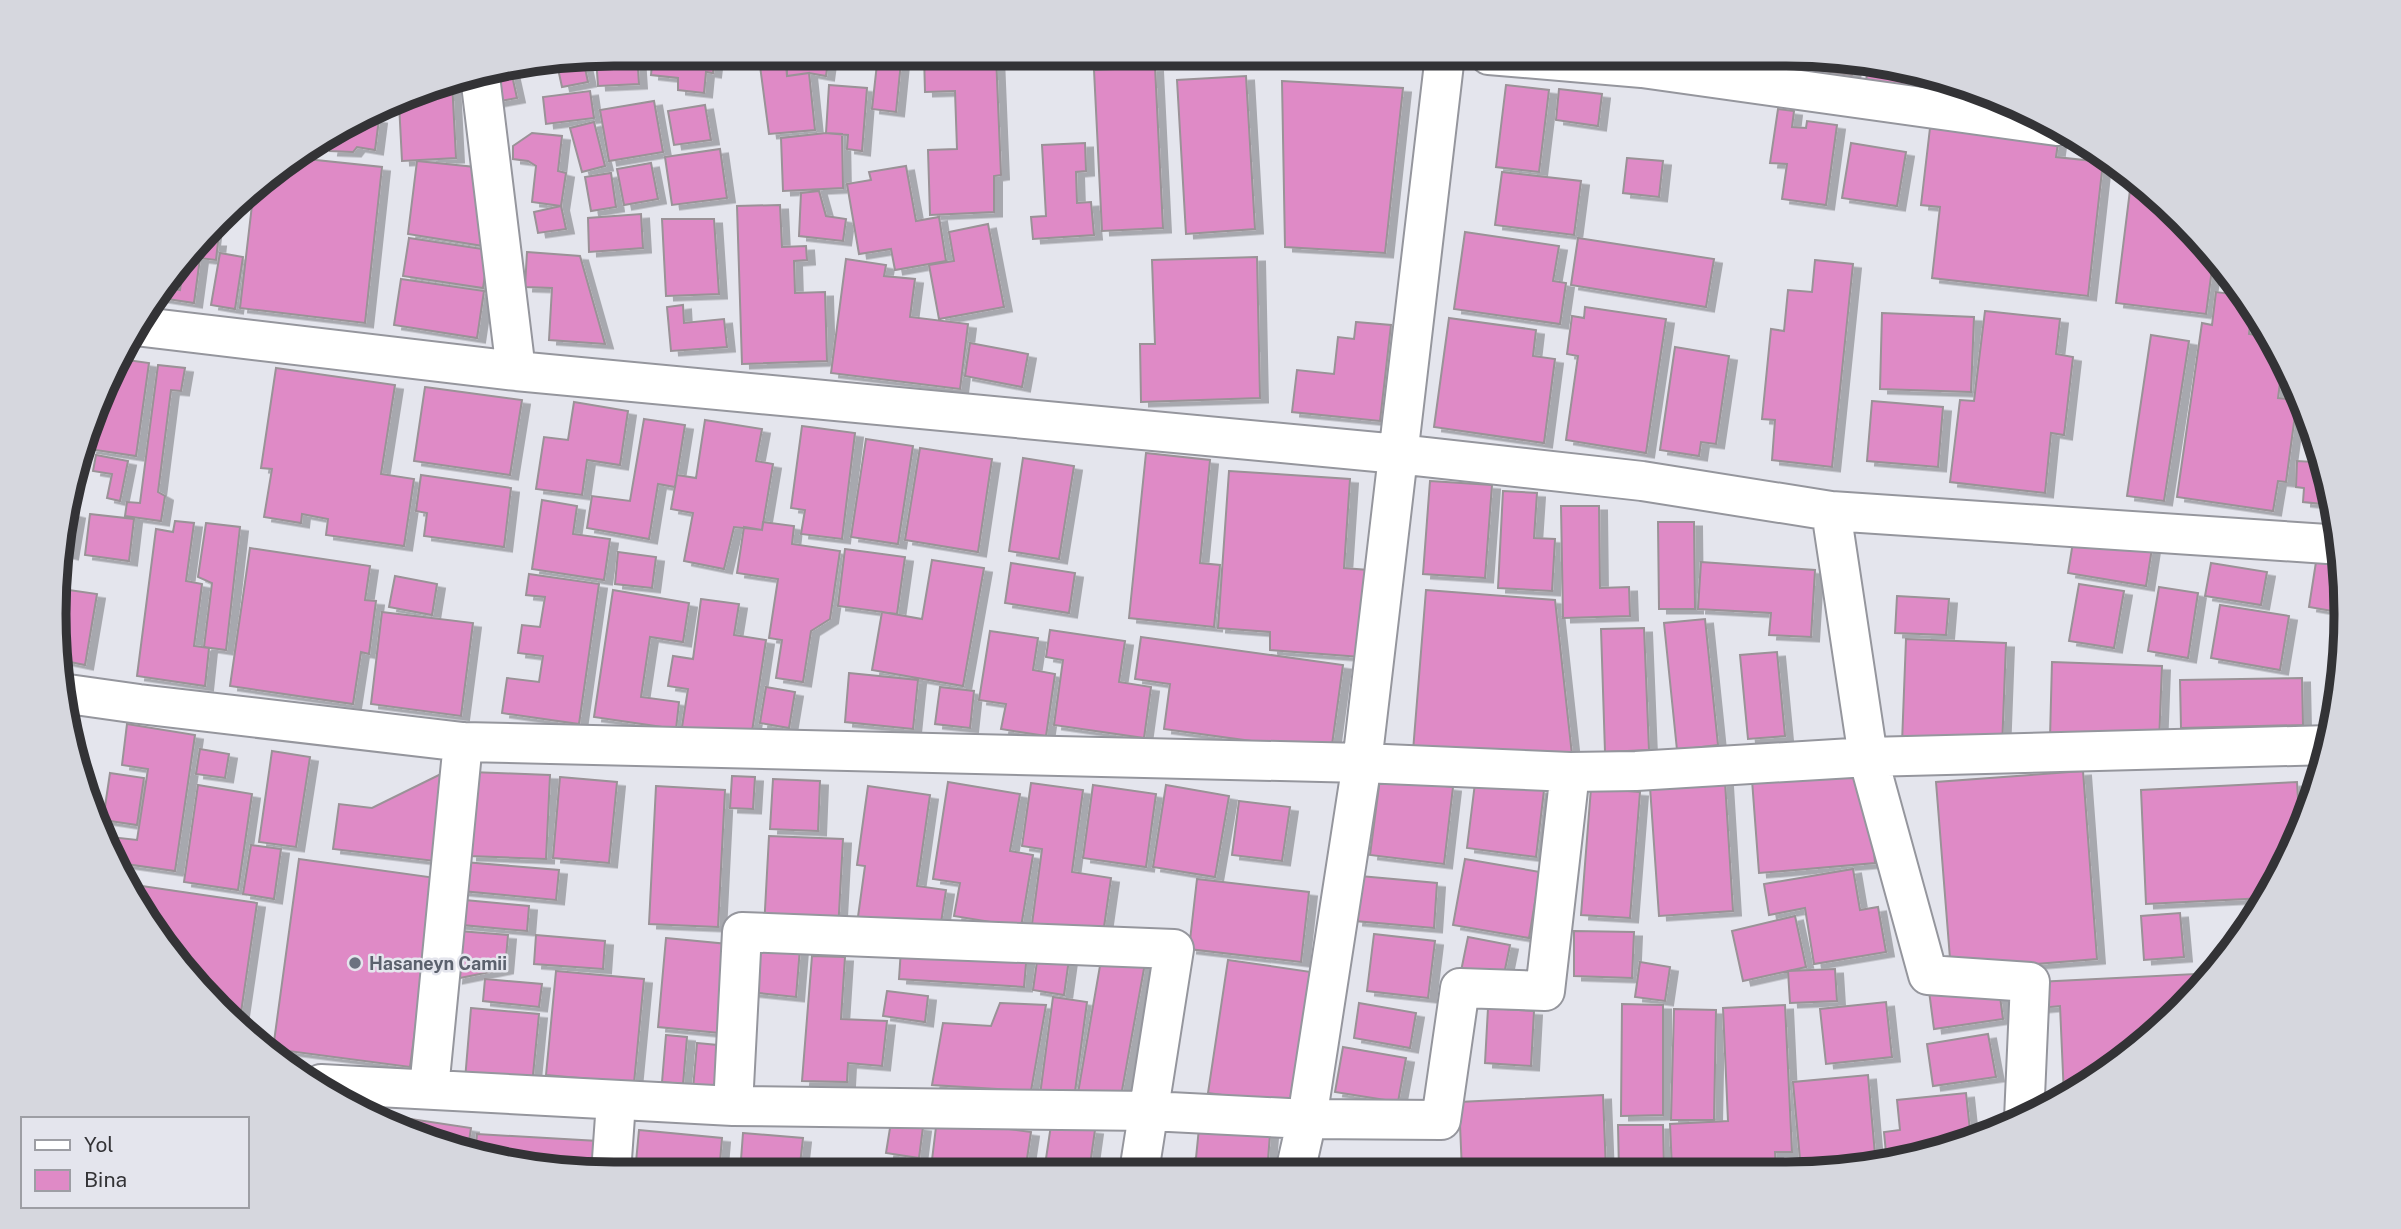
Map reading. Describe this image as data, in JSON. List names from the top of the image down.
{
  "places": ["Hasaneyn Camii"],
  "legend": ["Yol", "Bina"]
}
